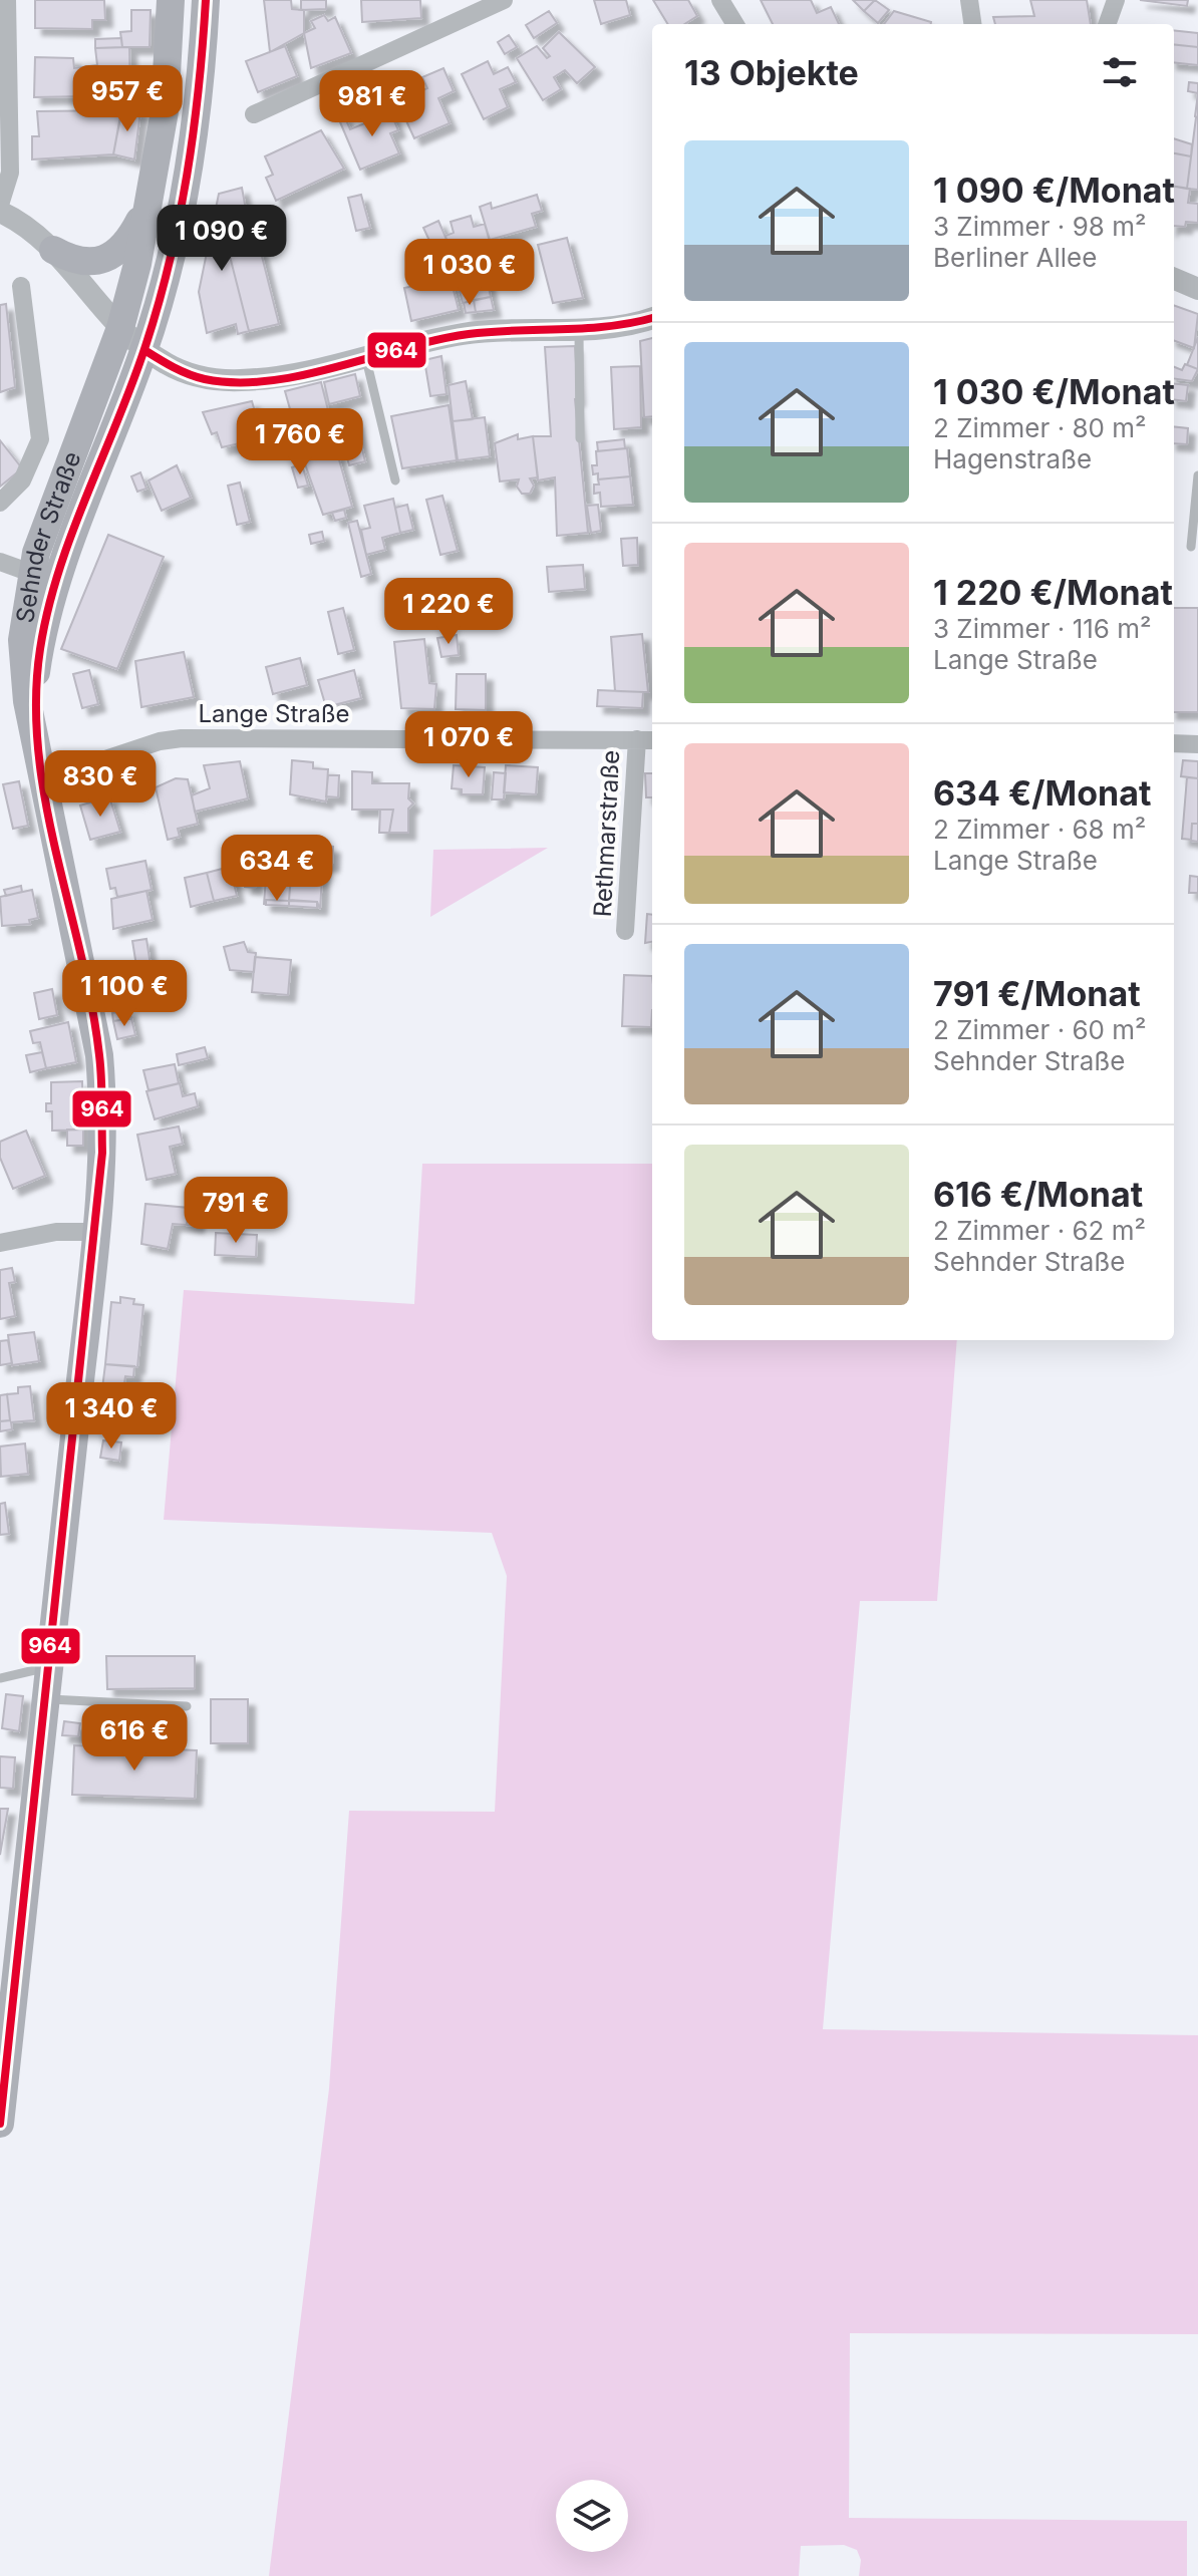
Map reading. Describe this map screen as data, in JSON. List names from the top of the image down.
{
  "streets": {
    "main road": ["Sehnder Straße"],
    "street": ["Lange Straße", "Rethmarstraße"]
  },
  "crossings": [
    ["Sehnder Straße", "Lange Straße"],
    ["Lange Straße", "Rethmarstraße"]
  ],
  "lines": ["transit line 964"],
  "page": {
    "heading": "13 Objekte",
    "price": [
      "957 €",
      "981 €",
      "1 090 €",
      "1 030 €",
      "1 760 €",
      "1 220 €",
      "1 070 €",
      "830 €",
      "634 €",
      "1 100 €",
      "791 €",
      "1 340 €",
      "616 €"
    ],
    "list": [
      {
        "name": "1 090 €/Monat",
        "note": "3 Zimmer · 98 m² · Berliner Allee"
      },
      {
        "name": "1 030 €/Monat",
        "note": "2 Zimmer · 80 m² · Hagenstraße"
      },
      {
        "name": "1 220 €/Monat",
        "note": "3 Zimmer · 116 m² · Lange Straße"
      },
      {
        "name": "634 €/Monat",
        "note": "2 Zimmer · 68 m² · Lange Straße"
      },
      {
        "name": "791 €/Monat",
        "note": "2 Zimmer · 60 m² · Sehnder Straße"
      },
      {
        "name": "616 €/Monat",
        "note": "2 Zimmer · 62 m² · Sehnder Straße"
      }
    ]
  }
}
